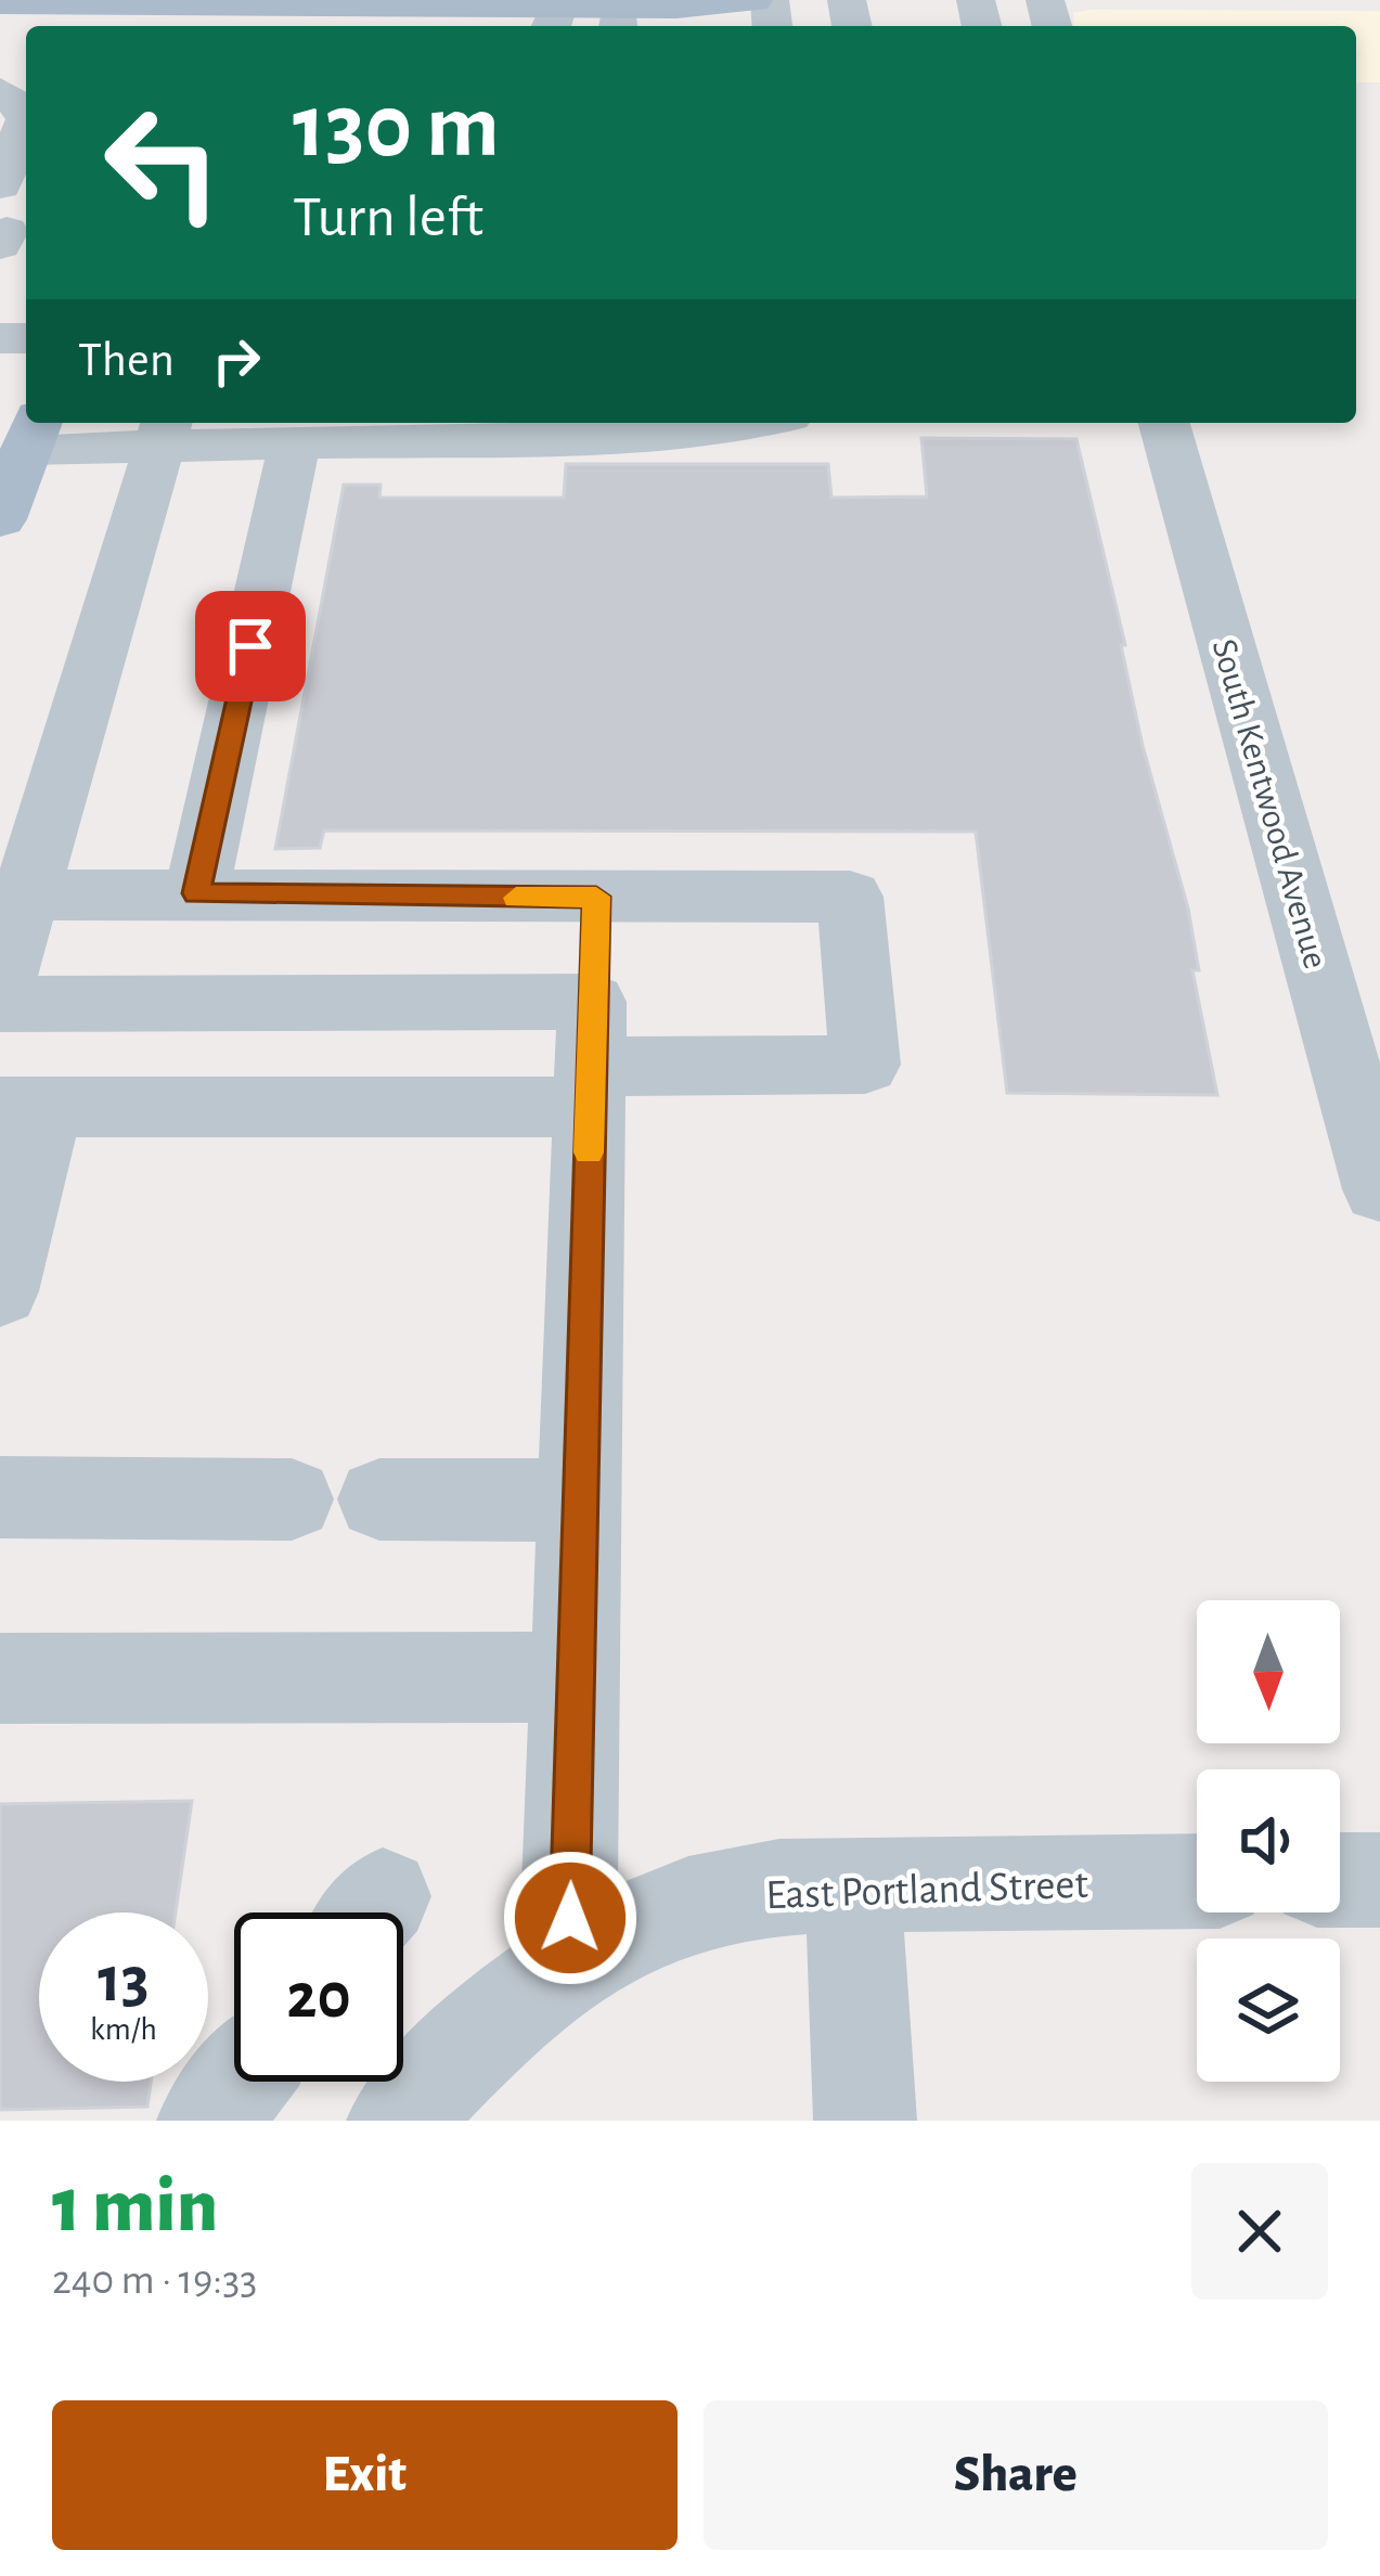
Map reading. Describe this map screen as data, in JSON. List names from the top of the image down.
{
  "streets": {
    "street": ["South Kentwood Avenue", "East Portland Street"]
  },
  "north": "bottom",
  "page": {
    "turn": ["130 m", "Turn left"],
    "then": "Then",
    "speed": "13 km/h",
    "limit": "20",
    "heading": ["1 min", "240 m · 19:33"],
    "buttons": ["Exit", "Share"]
  }
}
